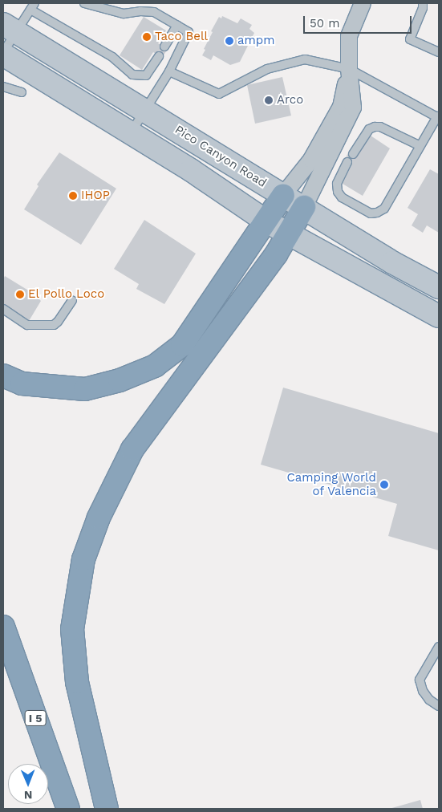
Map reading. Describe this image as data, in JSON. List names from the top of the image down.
{
  "streets": {
    "highway": ["I 5"],
    "main road": ["Pico Canyon Road"]
  },
  "places": [
    "Taco Bell",
    "ampm",
    "Arco",
    "IHOP",
    "El Pollo Loco",
    "Camping World of Valencia"
  ],
  "scale_bar": "50 m",
  "north": "bottom"
}
